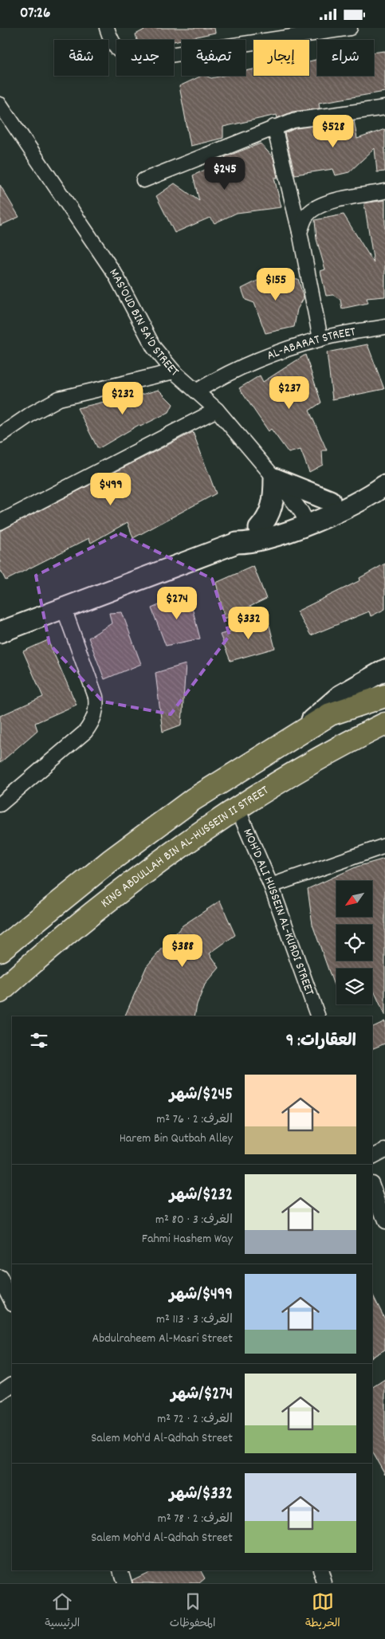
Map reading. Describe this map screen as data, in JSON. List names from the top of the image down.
{
  "streets": {
    "highway": ["KING ABDULLAH BIN AL-HUSSEIN II STREET"],
    "street": ["MAS'OUD BIN SA'D STREET", "AL-ABARAT STREET", "MOH'D ALI HUSSEIN AL-KURDI STREET"]
  },
  "crossings": [
    ["MAS'OUD BIN SA'D STREET", "AL-ABARAT STREET"],
    ["KING ABDULLAH BIN AL-HUSSEIN II STREET", "MOH'D ALI HUSSEIN AL-KURDI STREET"]
  ],
  "north": "bottom left",
  "page": {
    "status": "07:26",
    "chip": [
      "شراء",
      "إيجار",
      "تصفية",
      "جديد",
      "شقة"
    ],
    "price": [
      "$528",
      "$245",
      "$155",
      "$237",
      "$232",
      "$499",
      "$274",
      "$332",
      "$388"
    ],
    "heading": "العقارات: 9",
    "list": [
      {
        "name": "$245/شهر",
        "note": "الغرف: 2 · 76 m² · Harem Bin Qutbah Alley"
      },
      {
        "name": "$232/شهر",
        "note": "الغرف: 3 · 80 m² · Fahmi Hashem Way"
      },
      {
        "name": "$499/شهر",
        "note": "الغرف: 3 · 113 m² · Abdulraheem Al-Masri Street"
      },
      {
        "name": "$274/شهر",
        "note": "الغرف: 2 · 72 m² · Salem Moh'd Al-Qdhah Street"
      },
      {
        "name": "$332/شهر",
        "note": "الغرف: 2 · 78 m² · Salem Moh'd Al-Qdhah Street"
      }
    ],
    "tabs": ["الخريطة", "المحفوظات", "الرئيسية"]
  }
}
